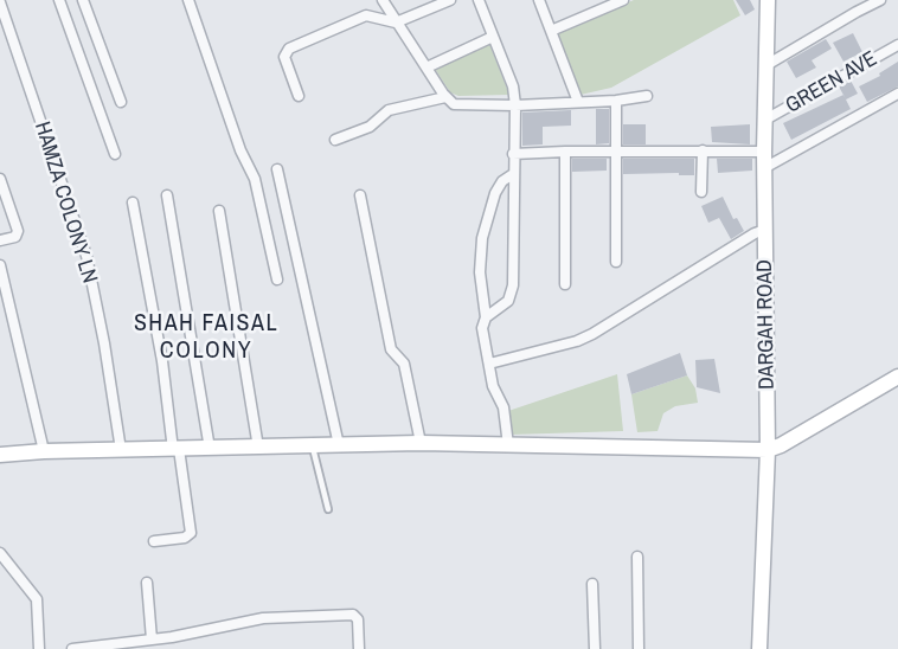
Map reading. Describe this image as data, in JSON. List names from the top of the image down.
{
  "streets": {
    "street": ["GREEN AVE", "HAMZA COLONY LN", "DARGAH ROAD"]
  },
  "crossings": [
    ["GREEN AVE", "DARGAH ROAD"]
  ],
  "districts": ["SHAH FAISAL COLONY"]
}
